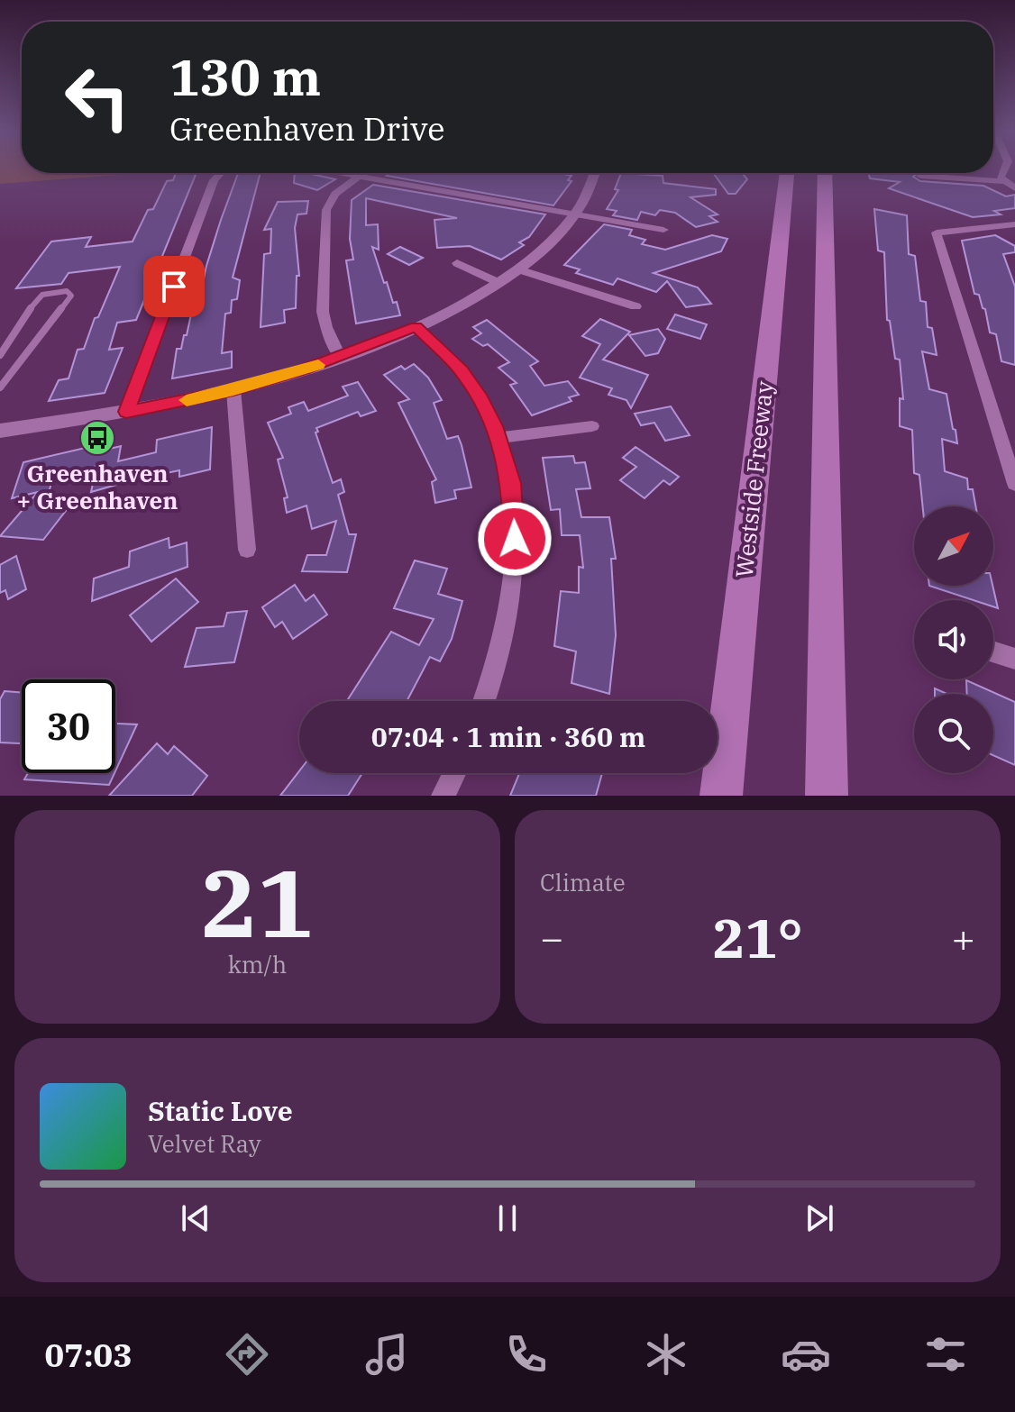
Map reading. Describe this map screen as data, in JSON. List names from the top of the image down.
{
  "streets": {
    "highway": ["Westside Freeway"]
  },
  "places": {
    "bus stop": ["Greenhaven + Greenhaven"]
  },
  "north": "top right",
  "page": {
    "turn": ["130 m", "Greenhaven Drive"],
    "limit": "30",
    "trip": "07:04 · 1 min · 360 m",
    "tile": [
      ["21", "km/h"],
      "Climate"
    ],
    "heat": ["−", "21°", "+"],
    "song": ["Static Love", "Velvet Ray"],
    "tabs": "07:03"
  }
}
